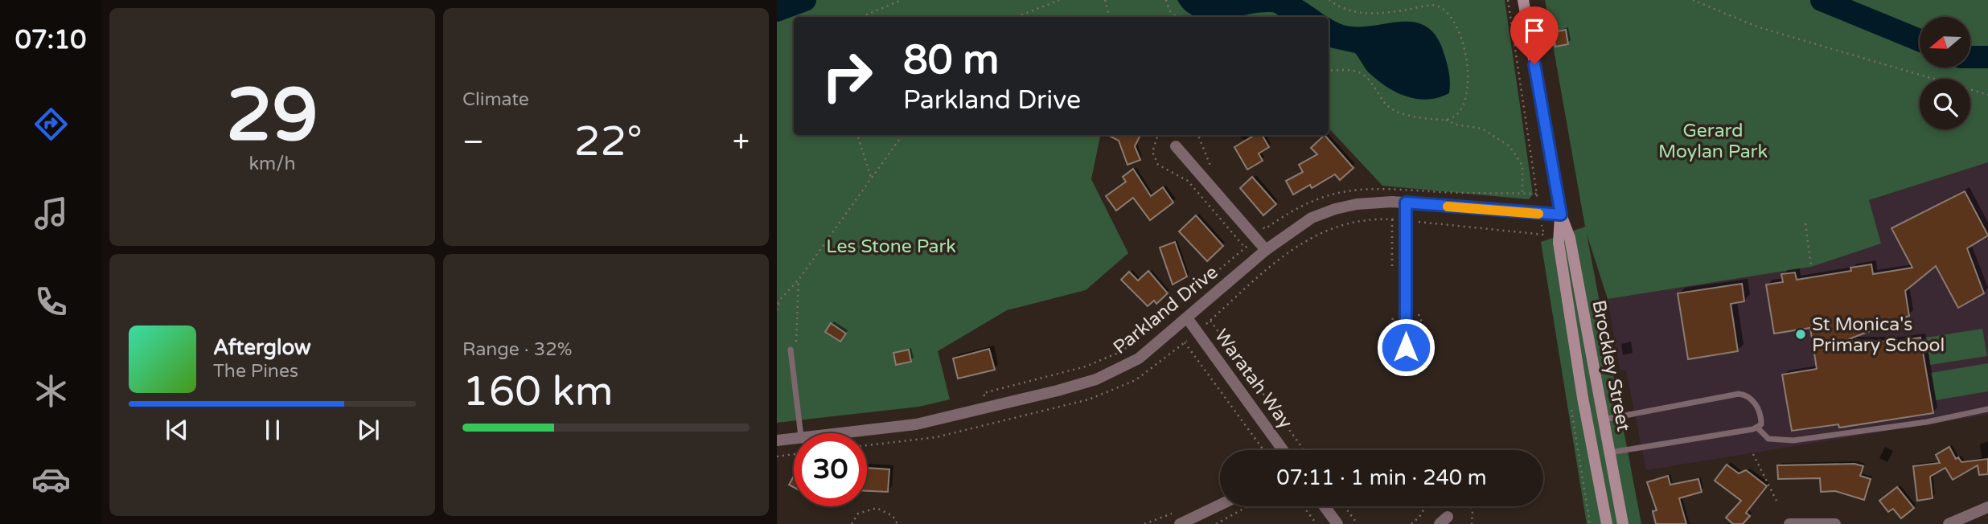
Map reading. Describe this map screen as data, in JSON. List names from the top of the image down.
{
  "streets": {
    "main road": ["Brockley Street"],
    "street": ["Parkland Drive", "Waratah Way"]
  },
  "crossings": [
    ["Parkland Drive", "Brockley Street"],
    ["Parkland Drive", "Waratah Way"]
  ],
  "parks": ["Gerard Moylan Park", "Les Stone Park"],
  "places": ["St Monica's Primary School"],
  "north": "left",
  "page": {
    "tabs": "07:10",
    "tile": [
      ["29", "km/h"],
      "Climate",
      ["Range · 32%", "160 km"]
    ],
    "turn": ["80 m", "Parkland Drive"],
    "heat": ["−", "22°", "+"],
    "song": ["Afterglow", "The Pines"],
    "limit": "30",
    "trip": "07:11 · 1 min · 240 m"
  }
}
